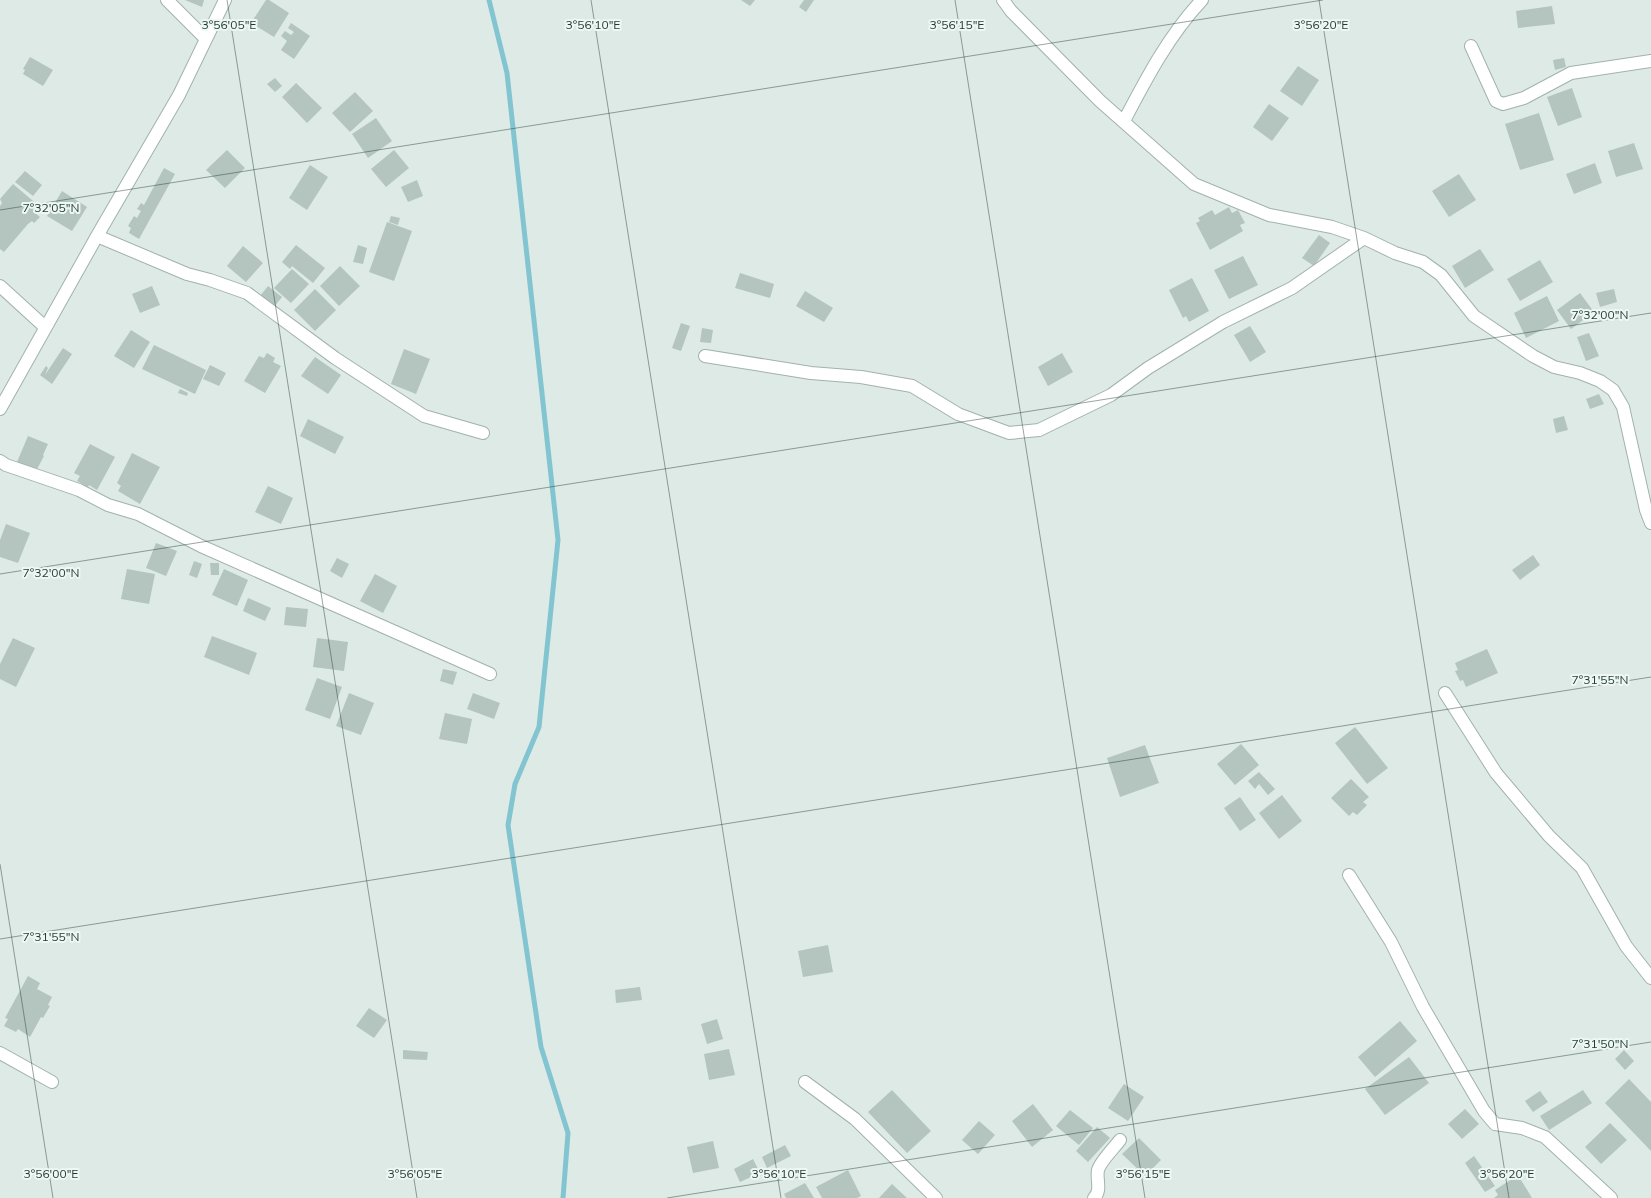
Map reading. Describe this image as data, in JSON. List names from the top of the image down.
{
  "coordinates": [
    "3°56'05\"E",
    "3°56'10\"E",
    "3°56'15\"E",
    "3°56'20\"E",
    "7°32'05\"N",
    "7°32'00\"N",
    "7°31'55\"N",
    "7°31'50\"N",
    "3°56'00\"E"
  ]
}
